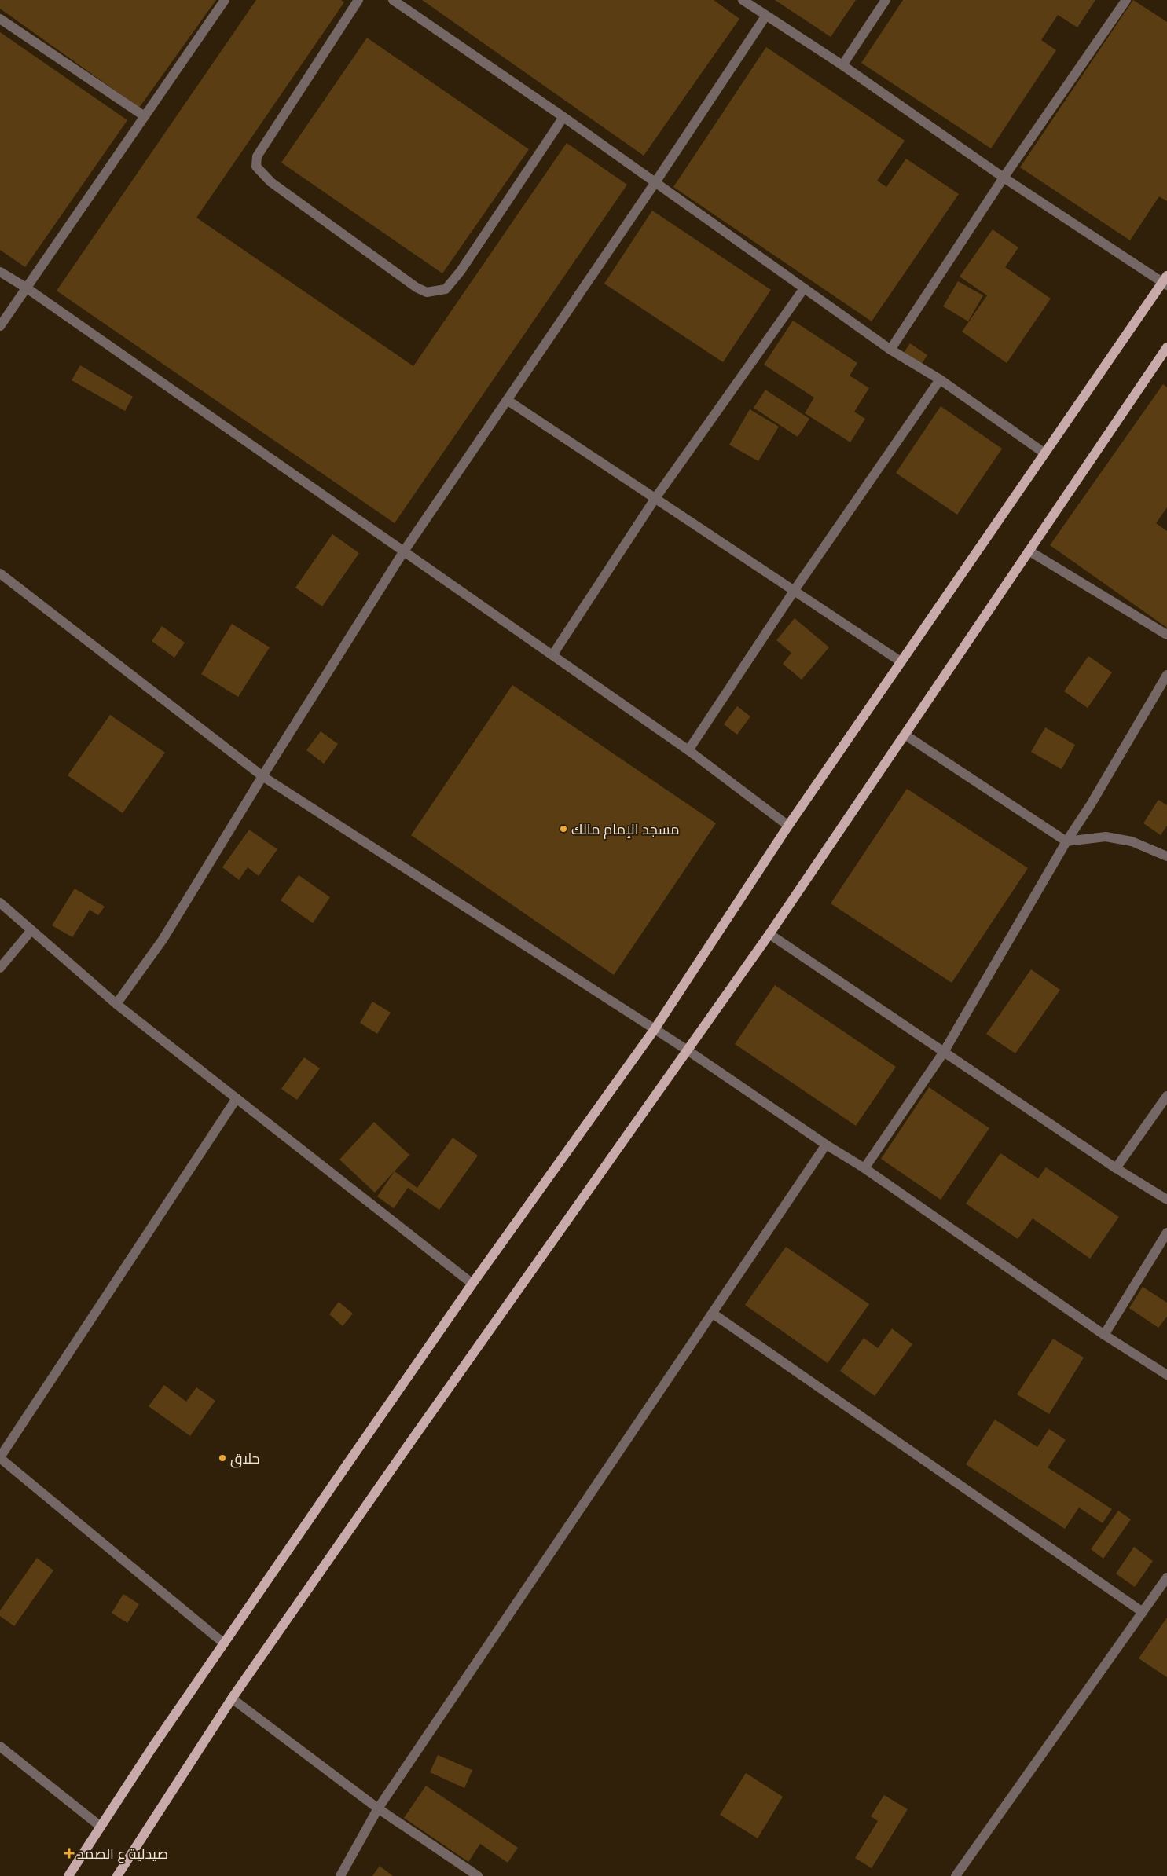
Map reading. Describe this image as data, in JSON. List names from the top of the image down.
{
  "places": {
    "other": ["مسجد الإمام مالك", "حلاق"],
    "health": ["صيدلية ع الصمد"]
  }
}
